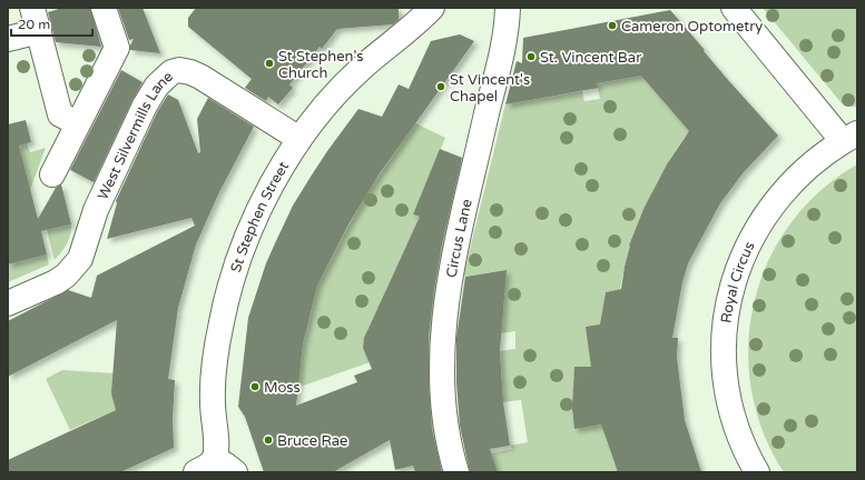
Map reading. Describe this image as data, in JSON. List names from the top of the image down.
{
  "streets": {
    "street": [
      "West Silvermills Lane",
      "St Stephen Street",
      "Circus Lane",
      "Royal Circus"
    ]
  },
  "crossings": [
    ["West Silvermills Lane", "St Stephen Street"]
  ],
  "places": [
    "Cameron Optometry",
    "St. Vincent Bar",
    "St Stephen's Church",
    "St Vincent's Chapel",
    "Moss",
    "Bruce Rae"
  ],
  "scale_bar": "20 m"
}
